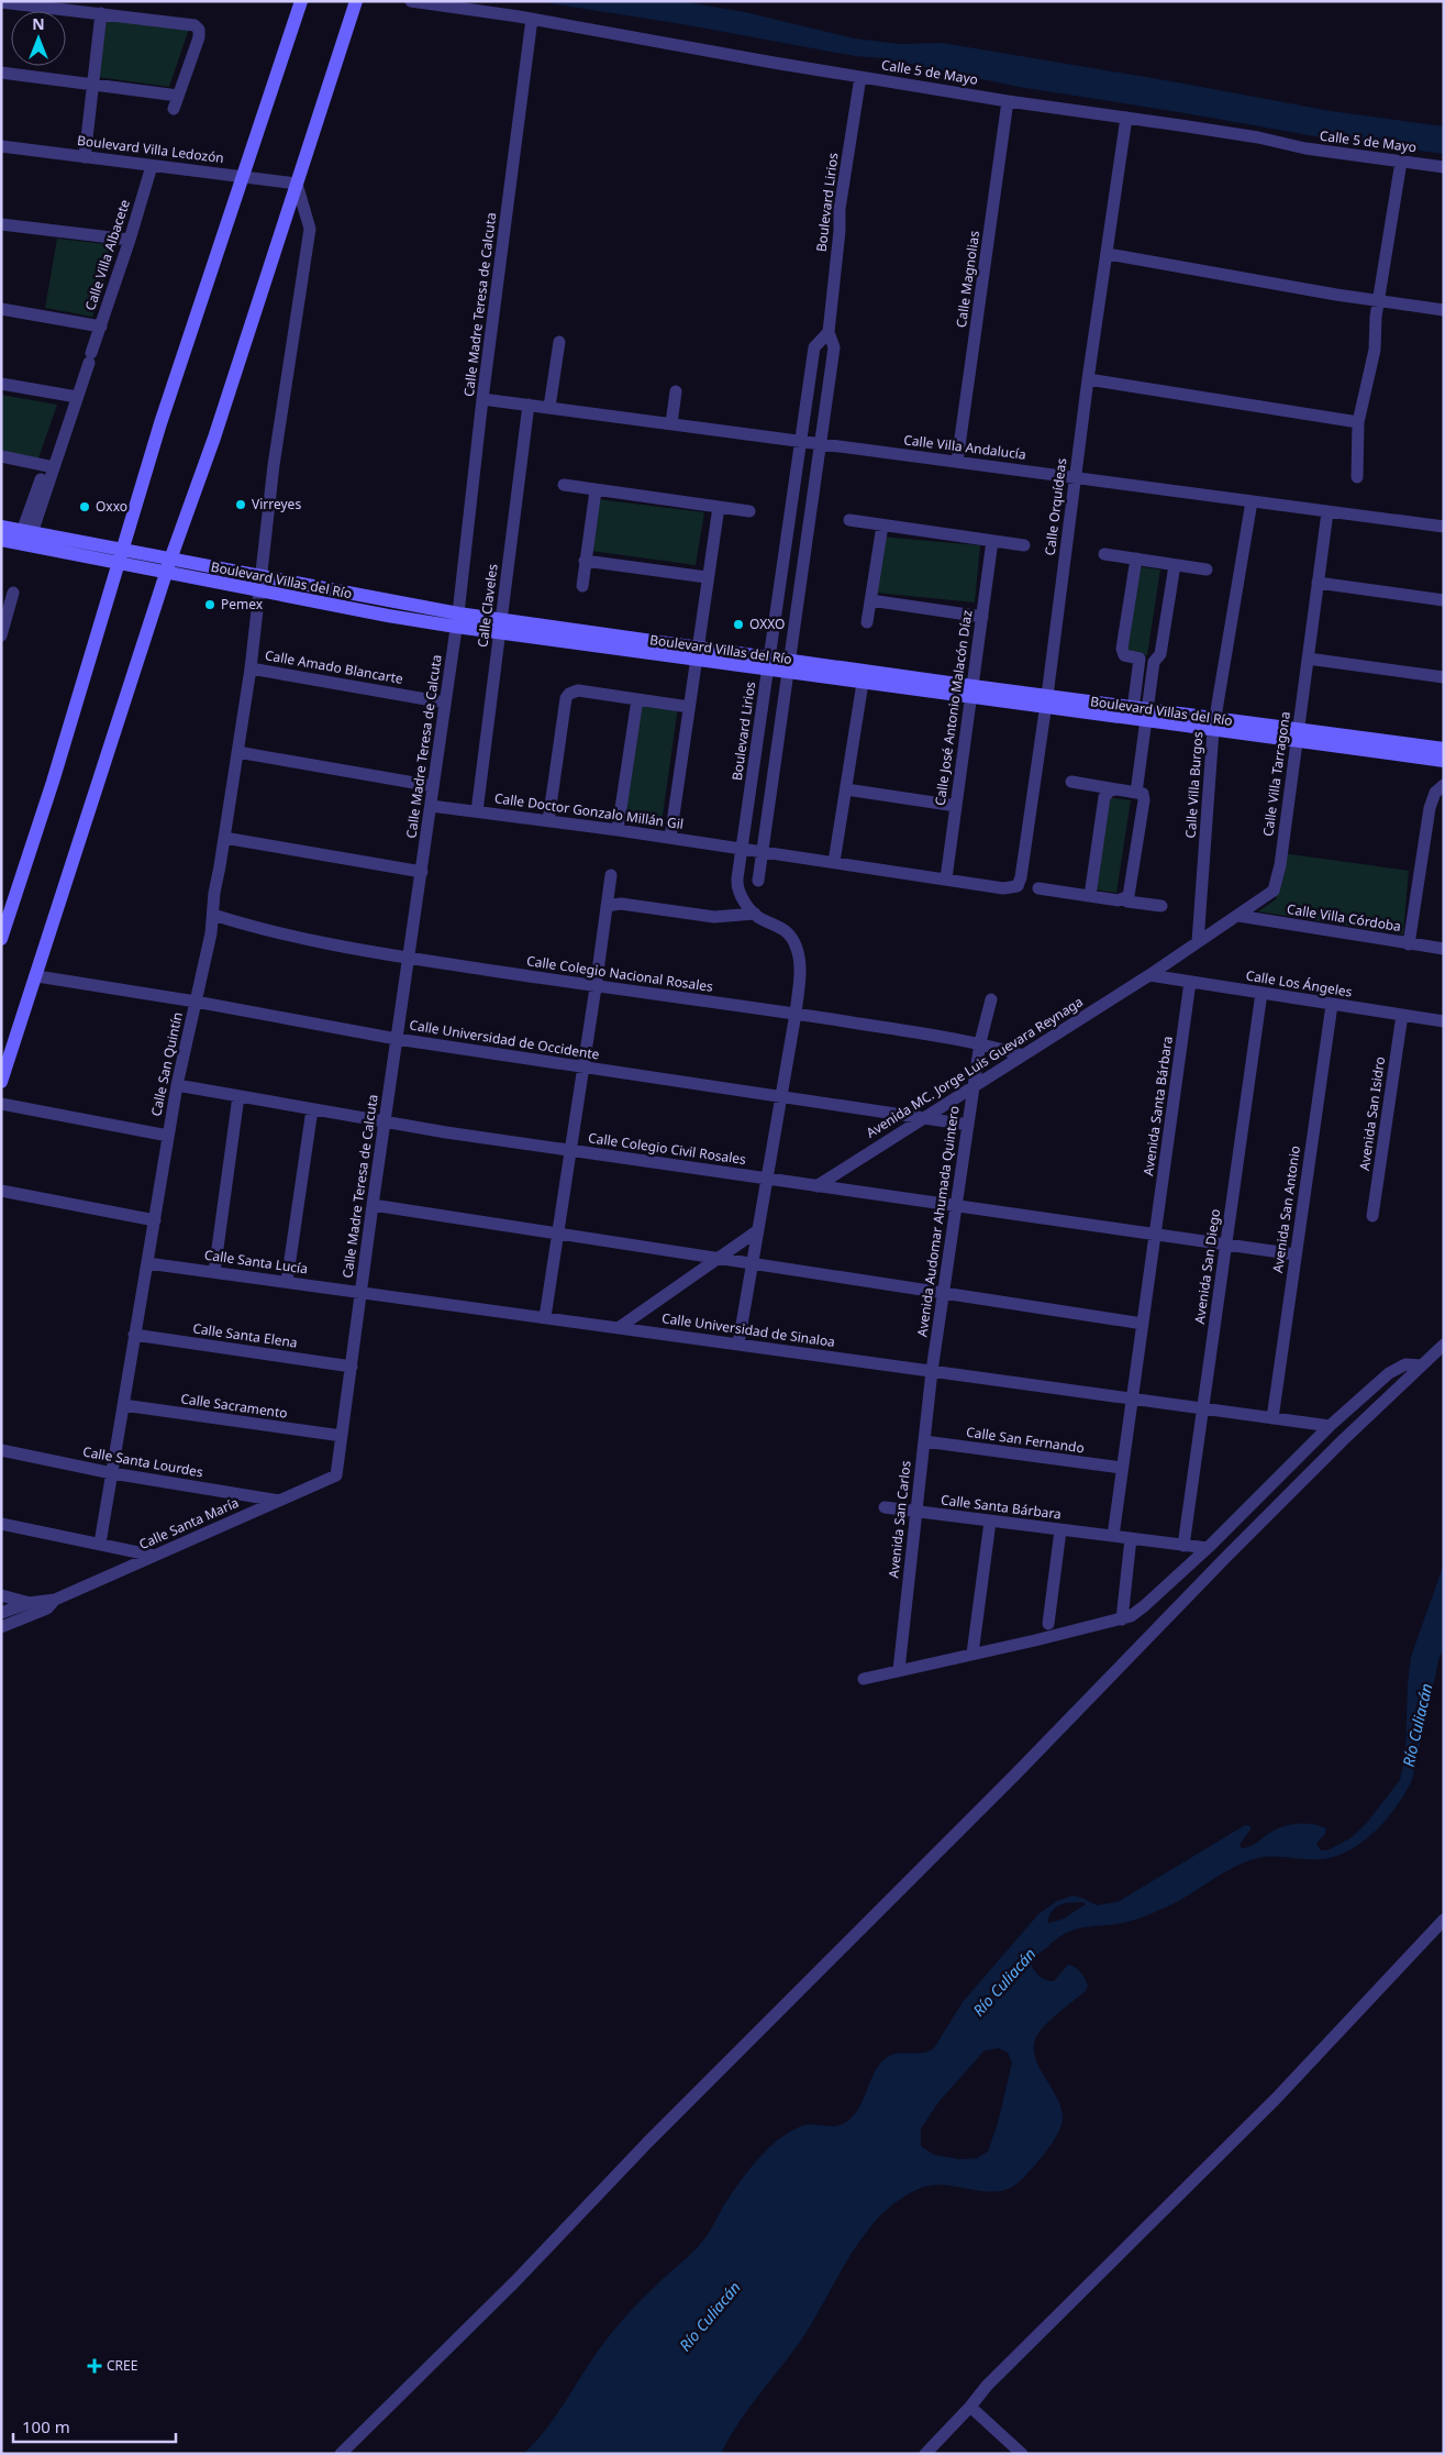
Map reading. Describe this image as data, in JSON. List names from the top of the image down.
{
  "streets": {
    "street": [
      "Calle 5 de Mayo",
      "Boulevard Villa Ledozón",
      "Boulevard Lirios",
      "Calle Villa Albacete",
      "Calle Magnolias",
      "Calle Madre Teresa de Calcuta",
      "Calle Villa Andalucía",
      "Calle Orquídeas",
      "Boulevard Villas del Río",
      "Calle Claveles",
      "Calle Amado Blancarte",
      "Calle José Antonio Malacón Díaz",
      "Calle Villa Tarragona",
      "Calle Villa Burgos",
      "Calle Doctor Gonzalo Millán Gil",
      "Calle Villa Córdoba",
      "Calle Colegio Nacional Rosales",
      "Calle Los Ángeles",
      "Calle Universidad de Occidente",
      "Calle San Quintín",
      "Avenida MC. Jorge Luis Guevara Reynaga",
      "Avenida Santa Bárbara",
      "Avenida San Isidro",
      "Calle Colegio Civil Rosales",
      "Avenida San Antonio",
      "Avenida Audomar Ahumada Quintero",
      "Calle Santa Lucía",
      "Avenida San Diego",
      "Calle Universidad de Sinaloa",
      "Calle Santa Elena",
      "Calle Sacramento",
      "Calle San Fernando",
      "Calle Santa Lourdes",
      "Calle Santa Bárbara",
      "Avenida San Carlos",
      "Calle Santa María"
    ]
  },
  "crossings": [
    ["Calle 5 de Mayo", "Boulevard Lirios"],
    ["Calle 5 de Mayo", "Calle Magnolias"],
    ["Calle 5 de Mayo", "Calle Madre Teresa de Calcuta"],
    ["Calle 5 de Mayo", "Calle Orquídeas"],
    ["Boulevard Villa Ledozón", "Calle Villa Albacete"],
    ["Boulevard Villa Ledozón", "Calle San Quintín"],
    ["Boulevard Lirios", "Calle Villa Andalucía"],
    ["Boulevard Lirios", "Boulevard Villas del Río"],
    ["Boulevard Lirios", "Calle Doctor Gonzalo Millán Gil"],
    ["Boulevard Lirios", "Calle Colegio Nacional Rosales"],
    ["Boulevard Lirios", "Calle Universidad de Occidente"],
    ["Boulevard Lirios", "Calle Colegio Civil Rosales"],
    ["Boulevard Lirios", "Calle Universidad de Sinaloa"],
    ["Calle Villa Albacete", "Boulevard Villas del Río"],
    ["Calle Magnolias", "Calle Villa Andalucía"],
    ["Calle Madre Teresa de Calcuta", "Calle Villa Andalucía"],
    ["Calle Madre Teresa de Calcuta", "Boulevard Villas del Río"],
    ["Calle Madre Teresa de Calcuta", "Calle Amado Blancarte"],
    ["Calle Madre Teresa de Calcuta", "Calle Doctor Gonzalo Millán Gil"],
    ["Calle Madre Teresa de Calcuta", "Calle Colegio Nacional Rosales"],
    ["Calle Madre Teresa de Calcuta", "Calle Universidad de Occidente"],
    ["Calle Madre Teresa de Calcuta", "Calle Colegio Civil Rosales"],
    ["Calle Madre Teresa de Calcuta", "Calle Santa Lucía"],
    ["Calle Madre Teresa de Calcuta", "Calle Universidad de Sinaloa"],
    ["Calle Madre Teresa de Calcuta", "Calle Santa Elena"],
    ["Calle Madre Teresa de Calcuta", "Calle Sacramento"],
    ["Calle Madre Teresa de Calcuta", "Calle Santa María"],
    ["Calle Villa Andalucía", "Calle Orquídeas"],
    ["Calle Villa Andalucía", "Calle Claveles"],
    ["Calle Villa Andalucía", "Calle Villa Tarragona"],
    ["Calle Villa Andalucía", "Calle Villa Burgos"],
    ["Calle Orquídeas", "Boulevard Villas del Río"],
    ["Calle Orquídeas", "Calle José Antonio Malacón Díaz"],
    ["Boulevard Villas del Río", "Calle Claveles"],
    ["Boulevard Villas del Río", "Calle José Antonio Malacón Díaz"],
    ["Boulevard Villas del Río", "Calle Villa Tarragona"],
    ["Boulevard Villas del Río", "Calle Villa Burgos"],
    ["Boulevard Villas del Río", "Calle San Quintín"],
    ["Calle Claveles", "Calle Doctor Gonzalo Millán Gil"],
    ["Calle Amado Blancarte", "Calle San Quintín"],
    ["Calle Villa Tarragona", "Calle Villa Burgos"],
    ["Calle Villa Tarragona", "Calle Villa Córdoba"],
    ["Calle Villa Tarragona", "Calle Los Ángeles"],
    ["Calle Villa Tarragona", "Avenida MC. Jorge Luis Guevara Reynaga"],
    ["Calle Colegio Nacional Rosales", "Calle San Quintín"],
    ["Calle Colegio Nacional Rosales", "Avenida MC. Jorge Luis Guevara Reynaga"],
    ["Calle Colegio Nacional Rosales", "Avenida Audomar Ahumada Quintero"],
    ["Calle Los Ángeles", "Avenida MC. Jorge Luis Guevara Reynaga"],
    ["Calle Los Ángeles", "Avenida Santa Bárbara"],
    ["Calle Los Ángeles", "Avenida San Isidro"],
    ["Calle Los Ángeles", "Avenida San Antonio"],
    ["Calle Los Ángeles", "Avenida San Diego"],
    ["Calle Universidad de Occidente", "Calle San Quintín"],
    ["Calle Universidad de Occidente", "Avenida MC. Jorge Luis Guevara Reynaga"],
    ["Calle Universidad de Occidente", "Avenida Audomar Ahumada Quintero"],
    ["Calle San Quintín", "Calle Colegio Civil Rosales"],
    ["Calle San Quintín", "Calle Santa Lucía"],
    ["Calle San Quintín", "Calle Santa Elena"],
    ["Calle San Quintín", "Calle Sacramento"],
    ["Calle San Quintín", "Calle Santa Lourdes"],
    ["Avenida MC. Jorge Luis Guevara Reynaga", "Calle Colegio Civil Rosales"],
    ["Avenida MC. Jorge Luis Guevara Reynaga", "Avenida Audomar Ahumada Quintero"],
    ["Avenida Santa Bárbara", "Calle Colegio Civil Rosales"],
    ["Calle Colegio Civil Rosales", "Avenida San Antonio"],
    ["Calle Colegio Civil Rosales", "Avenida Audomar Ahumada Quintero"],
    ["Calle Colegio Civil Rosales", "Avenida San Diego"],
    ["Avenida San Antonio", "Calle Universidad de Sinaloa"],
    ["Avenida Audomar Ahumada Quintero", "Calle Universidad de Sinaloa"],
    ["Avenida Audomar Ahumada Quintero", "Avenida San Carlos"],
    ["Calle Santa Lucía", "Calle Universidad de Sinaloa"],
    ["Avenida San Diego", "Calle Universidad de Sinaloa"],
    ["Avenida San Diego", "Calle Santa Bárbara"],
    ["Calle Universidad de Sinaloa", "Avenida San Carlos"],
    ["Calle San Fernando", "Avenida San Carlos"],
    ["Calle Santa Lourdes", "Calle Santa María"],
    ["Calle Santa Bárbara", "Avenida San Carlos"]
  ],
  "water": ["Río Culiacán"],
  "places": {
    "other": [
      "Virreyes",
      "Oxxo",
      "Pemex",
      "OXXO"
    ],
    "health": ["CREE"]
  },
  "scale_bar": "100 m",
  "north": "top"
}
